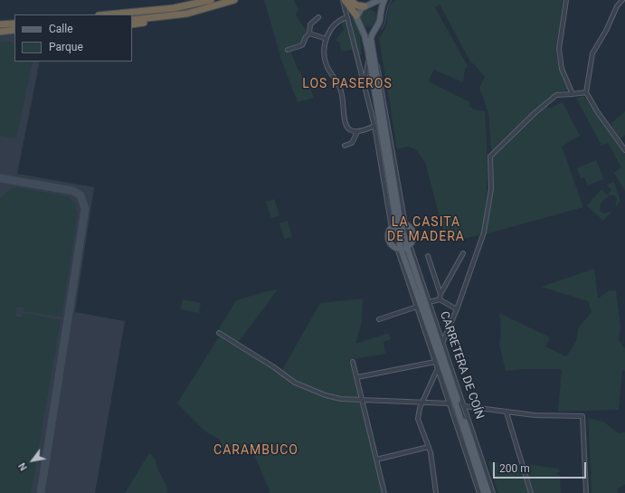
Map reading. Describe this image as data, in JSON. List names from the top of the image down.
{
  "streets": {
    "main road": ["CARRETERA DE COÍN"]
  },
  "districts": ["LOS PASEROS", "LA CASITA DE MADERA", "CARAMBUCO"],
  "legend": ["Calle", "Parque"],
  "scale_bar": "200 m",
  "north": "bottom left"
}
